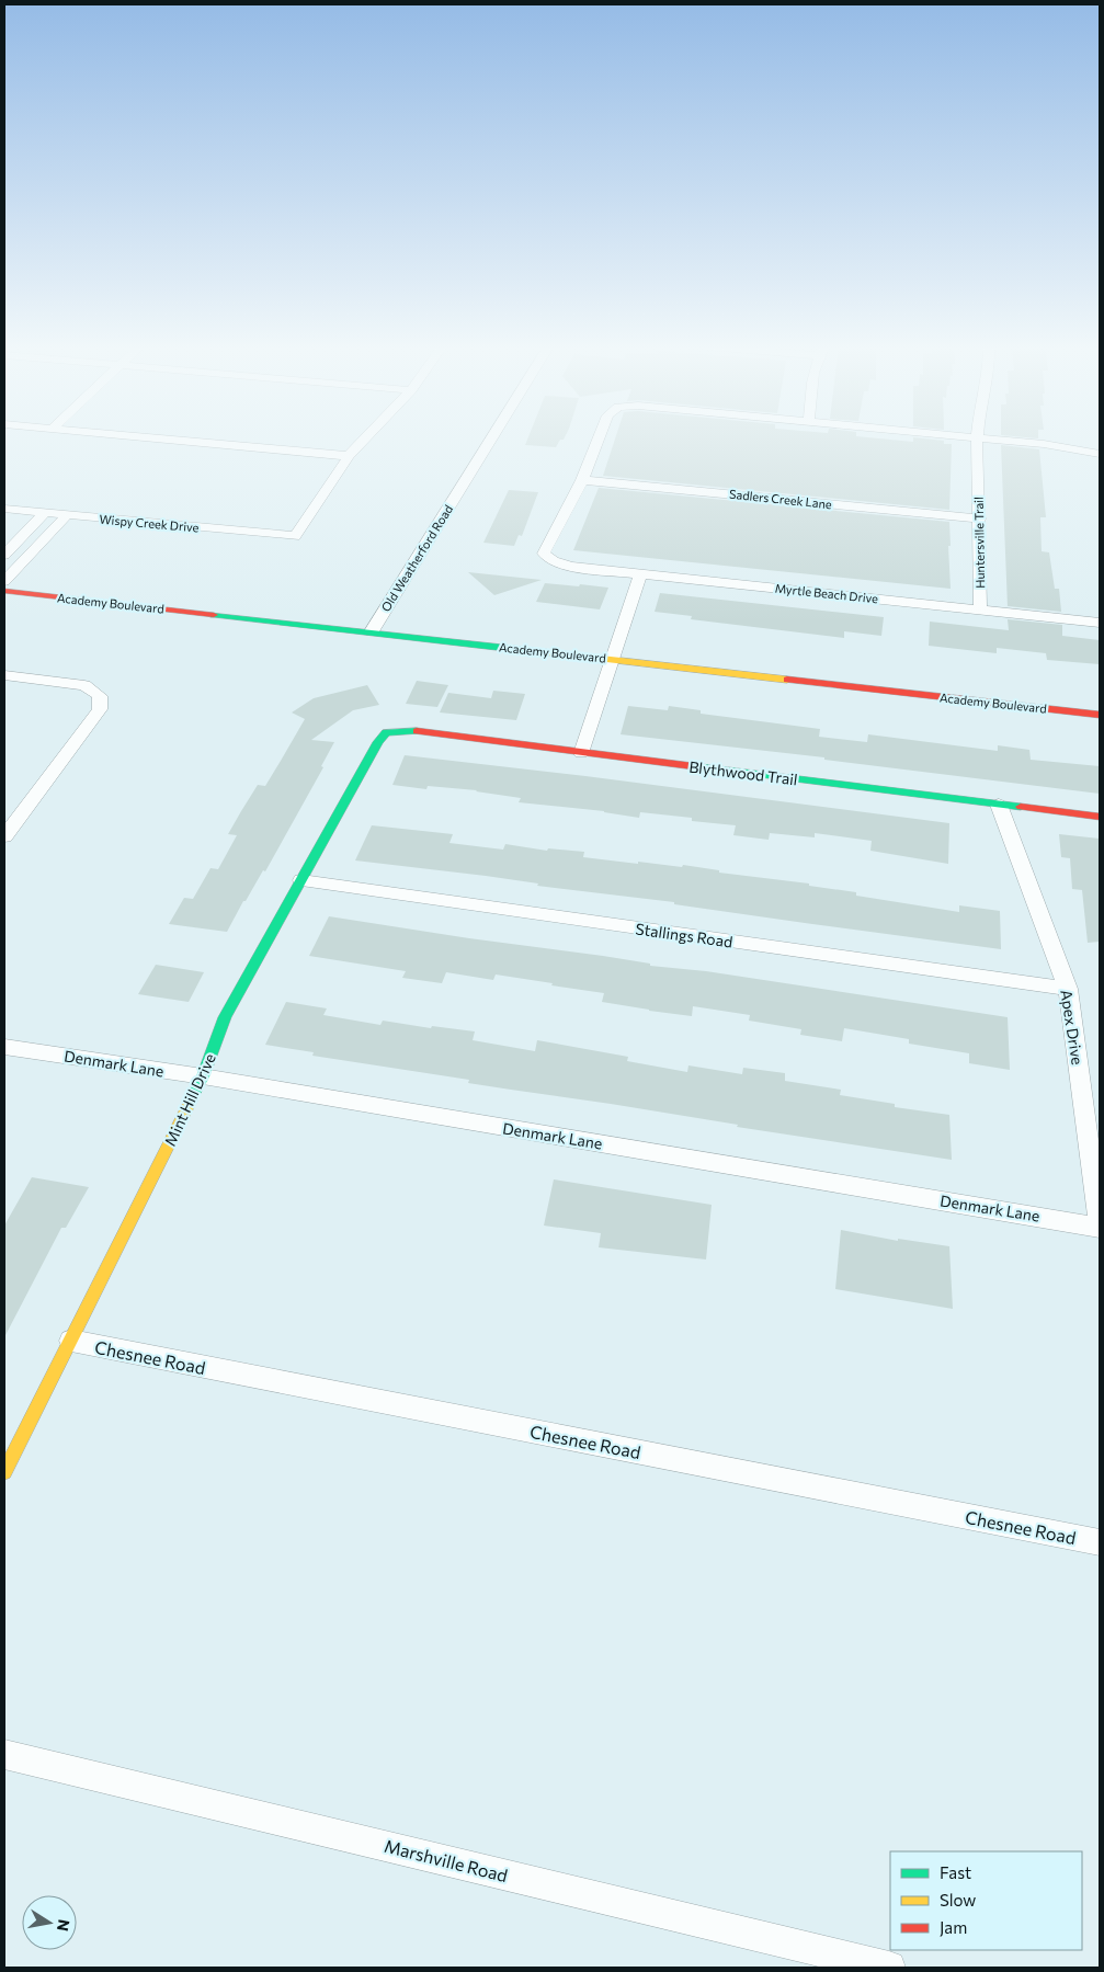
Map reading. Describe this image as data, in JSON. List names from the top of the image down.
{
  "streets": {
    "street": [
      "Sadlers Creek Lane",
      "Wispy Creek Drive",
      "Huntersville Trail",
      "Old Weatherford Road",
      "Myrtle Beach Drive",
      "Academy Boulevard",
      "Blythwood Trail",
      "Stallings Road",
      "Apex Drive",
      "Denmark Lane",
      "Mint Hill Drive",
      "Chesnee Road",
      "Marshville Road"
    ]
  },
  "crossings": [
    ["Sadlers Creek Lane", "Huntersville Trail"],
    ["Sadlers Creek Lane", "Myrtle Beach Drive"],
    ["Huntersville Trail", "Myrtle Beach Drive"],
    ["Old Weatherford Road", "Academy Boulevard"],
    ["Blythwood Trail", "Apex Drive"],
    ["Blythwood Trail", "Mint Hill Drive"],
    ["Stallings Road", "Apex Drive"],
    ["Stallings Road", "Mint Hill Drive"],
    ["Apex Drive", "Denmark Lane"],
    ["Denmark Lane", "Mint Hill Drive"],
    ["Mint Hill Drive", "Chesnee Road"]
  ],
  "legend": ["Fast", "Slow", "Jam"],
  "north": "right"
}
